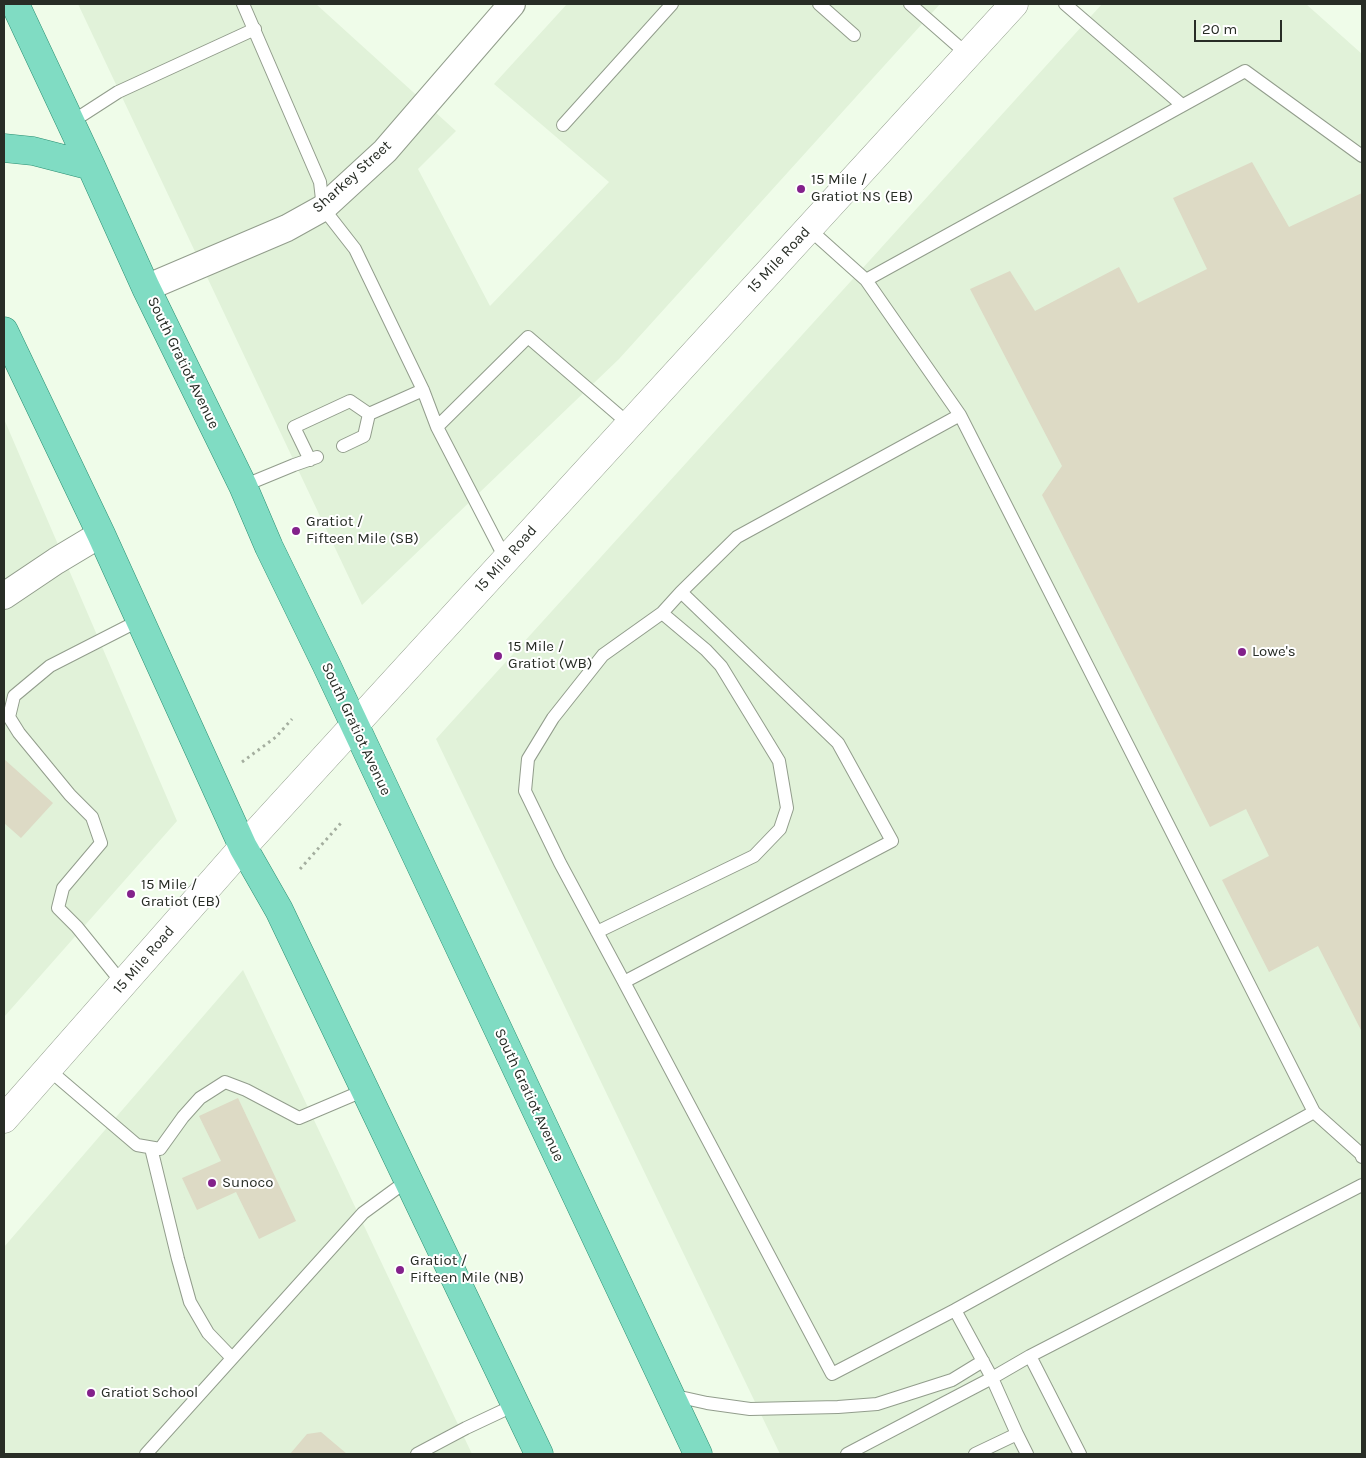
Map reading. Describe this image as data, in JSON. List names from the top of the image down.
{
  "streets": {
    "main road": ["15 Mile Road", "South Gratiot Avenue"],
    "street": ["Sharkey Street"]
  },
  "crossings": [
    ["Sharkey Street", "South Gratiot Avenue"],
    ["15 Mile Road", "South Gratiot Avenue"]
  ],
  "places": [
    "15 Mile / Gratiot NS (EB)",
    "Gratiot / Fifteen Mile (SB)",
    "Lowe's",
    "15 Mile / Gratiot (WB)",
    "15 Mile / Gratiot (EB)",
    "Sunoco",
    "Gratiot / Fifteen Mile (NB)",
    "Gratiot School"
  ],
  "scale_bar": "20 m"
}
